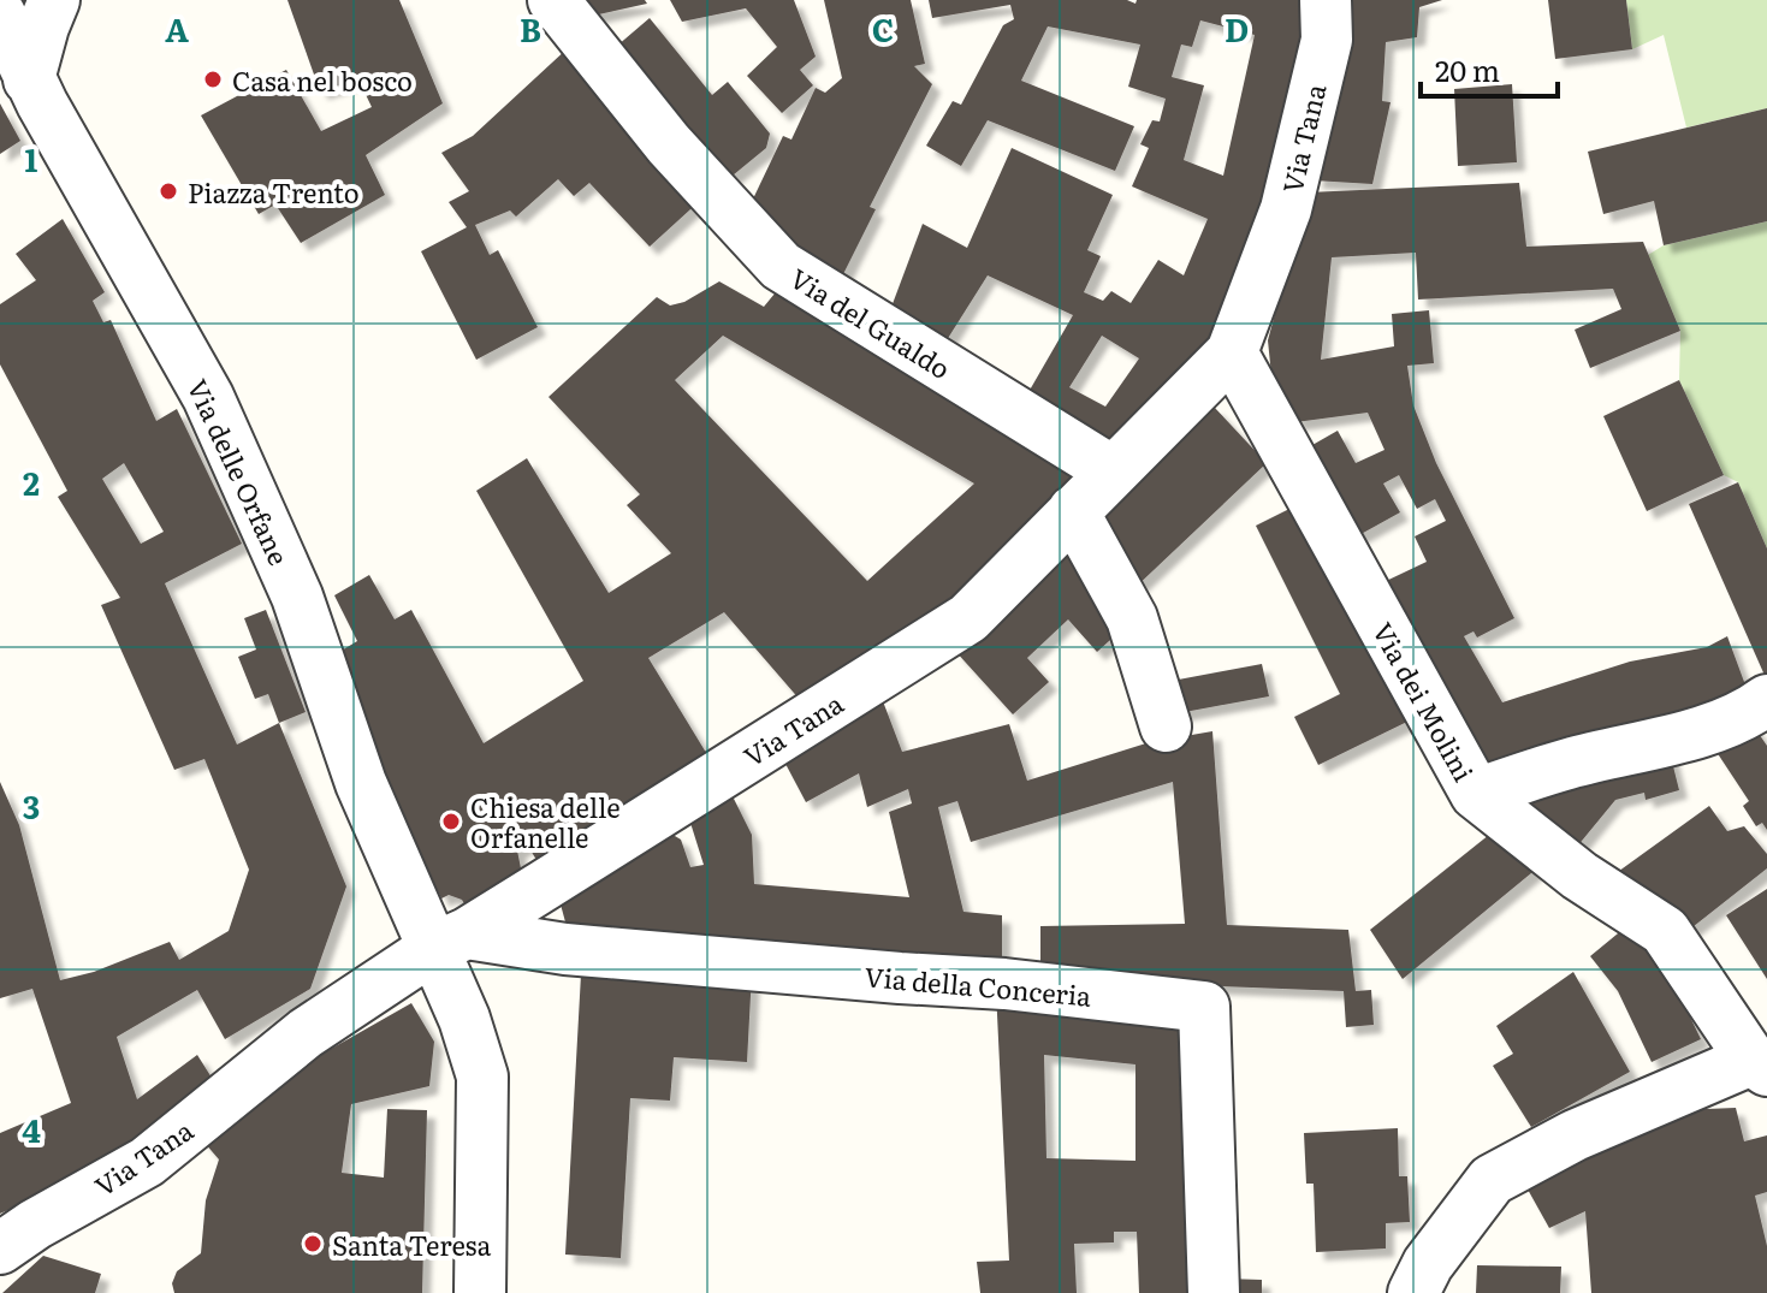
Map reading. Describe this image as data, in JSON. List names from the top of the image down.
{
  "streets": {
    "street": [
      "Via Tana",
      "Via del Gualdo",
      "Via delle Orfane",
      "Via dei Molini",
      "Via della Conceria"
    ]
  },
  "crossings": [
    ["Via Tana", "Via del Gualdo"],
    ["Via Tana", "Via delle Orfane"],
    ["Via Tana", "Via dei Molini"],
    ["Via Tana", "Via della Conceria"],
    ["Via delle Orfane", "Via della Conceria"]
  ],
  "places": [
    "Casa nel bosco",
    "Piazza Trento",
    "Chiesa delle Orfanelle",
    "Santa Teresa"
  ],
  "scale_bar": "20 m",
  "grid": {
    "columns": [
      "A",
      "B",
      "C",
      "D"
    ],
    "rows": [
      "1",
      "2",
      "3",
      "4"
    ]
  }
}
